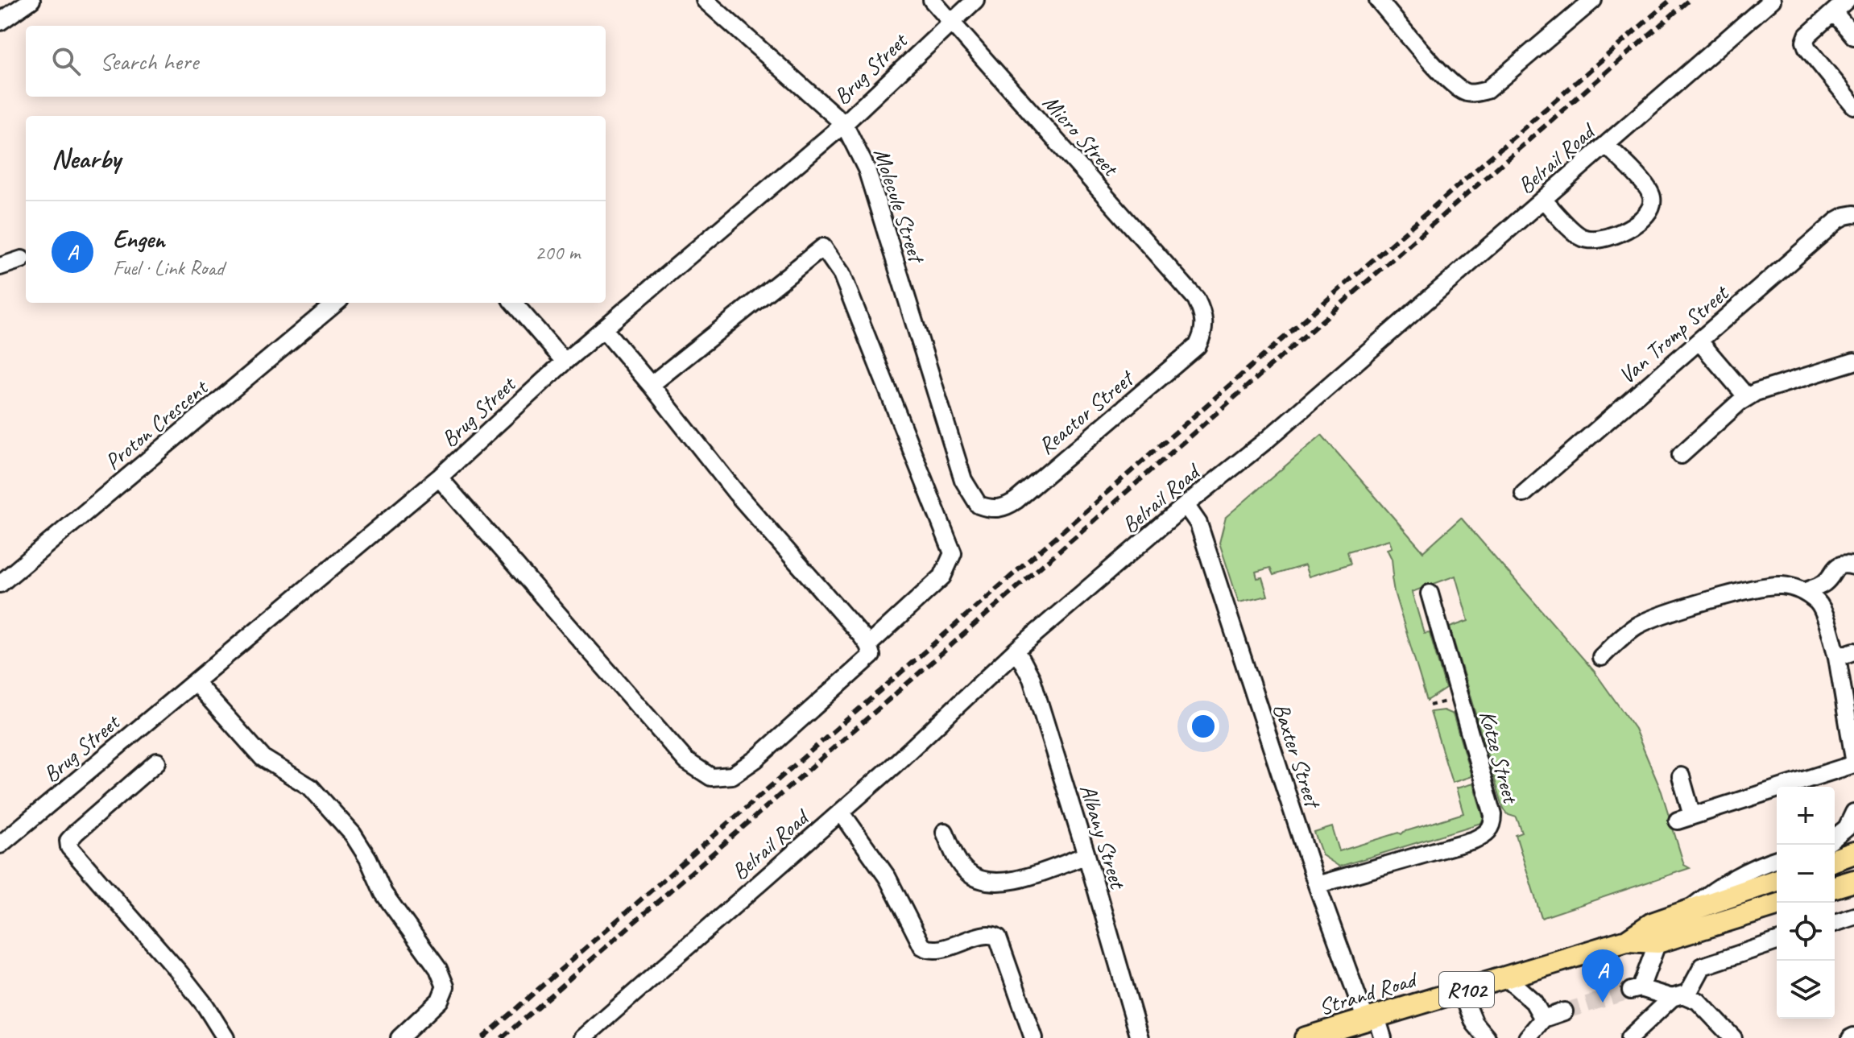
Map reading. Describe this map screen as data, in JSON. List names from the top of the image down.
{
  "streets": {
    "main road": ["R102", "Strand Road"],
    "street": [
      "Brug Street",
      "Micro Street",
      "Belrail Road",
      "Molecule Street",
      "Van Tromp Street",
      "Reactor Street",
      "Proton Crescent",
      "Baxter Street",
      "Kotze Street",
      "Albany Street"
    ]
  },
  "crossings": [
    ["Brug Street", "Micro Street"],
    ["Brug Street", "Molecule Street"],
    ["Micro Street", "Reactor Street"],
    ["Belrail Road", "Baxter Street"],
    ["Belrail Road", "Albany Street"],
    ["Molecule Street", "Reactor Street"],
    ["Baxter Street", "Kotze Street"],
    ["Baxter Street", "Strand Road"]
  ],
  "page": {
    "search": "Search here",
    "heading": "Nearby",
    "list": [
      {
        "mark": "A",
        "name": "Engen",
        "note": "Fuel · Link Road",
        "value": "200 m"
      }
    ],
    "map_buttons": ["+", "−"],
    "pins": "A"
  }
}
